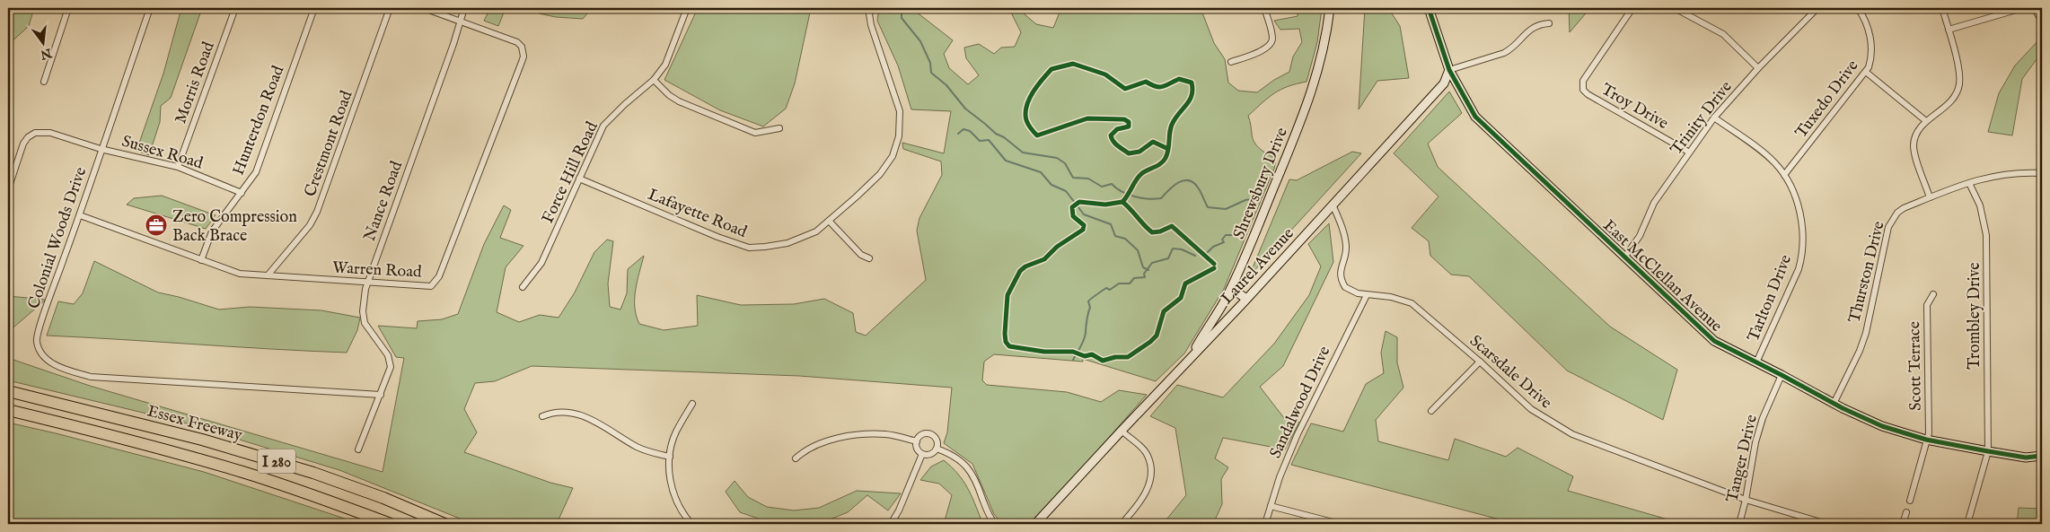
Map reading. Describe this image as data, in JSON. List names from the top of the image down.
{
  "streets": {
    "highway": ["Essex Freeway", "I 280"],
    "street": [
      "Morris Road",
      "Tuxedo Drive",
      "Troy Drive",
      "Trinity Drive",
      "Hunterdon Road",
      "Crestmont Road",
      "Sussex Road",
      "Force Hill Road",
      "Shrewsbury Drive",
      "Nance Road",
      "Lafayette Road",
      "Colonial Woods Drive",
      "Laurel Avenue",
      "Warren Road",
      "Thurston Drive",
      "East McClellan Avenue",
      "Tarlton Drive",
      "Trombley Drive",
      "Scott Terrace",
      "Scarsdale Drive",
      "Sandalwood Drive",
      "Tanger Drive"
    ]
  },
  "crossings": [
    ["Morris Road", "Sussex Road"],
    ["Tuxedo Drive", "Tarlton Drive"],
    ["Troy Drive", "Trinity Drive"],
    ["Trinity Drive", "East McClellan Avenue"],
    ["Trinity Drive", "Tarlton Drive"],
    ["Hunterdon Road", "Sussex Road"],
    ["Hunterdon Road", "Warren Road"],
    ["Crestmont Road", "Warren Road"],
    ["Sussex Road", "Colonial Woods Drive"],
    ["Force Hill Road", "Lafayette Road"],
    ["Shrewsbury Drive", "Laurel Avenue"],
    ["Nance Road", "Colonial Woods Drive"],
    ["Nance Road", "Warren Road"],
    ["Colonial Woods Drive", "Warren Road"],
    ["Laurel Avenue", "East McClellan Avenue"],
    ["Laurel Avenue", "Scarsdale Drive"],
    ["Thurston Drive", "East McClellan Avenue"],
    ["Thurston Drive", "Trombley Drive"],
    ["East McClellan Avenue", "Tarlton Drive"],
    ["East McClellan Avenue", "Trombley Drive"],
    ["East McClellan Avenue", "Scott Terrace"],
    ["East McClellan Avenue", "Tanger Drive"],
    ["Scarsdale Drive", "Sandalwood Drive"],
    ["Scarsdale Drive", "Tanger Drive"]
  ],
  "places": {
    "office": ["Zero Compression Back Brace"]
  },
  "north": "bottom"
}
